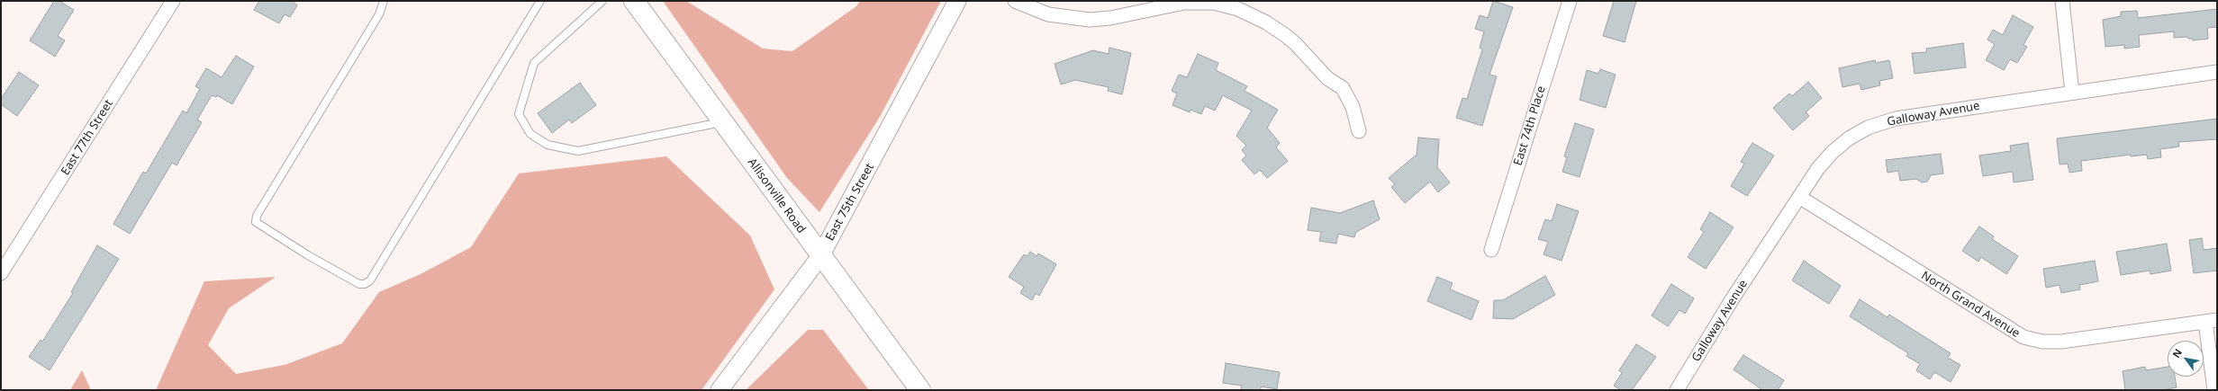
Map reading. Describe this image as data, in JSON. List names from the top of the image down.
{
  "streets": {
    "main road": ["Allisonville Road"],
    "street": [
      "Galloway Avenue",
      "East 74th Place",
      "East 77th Street",
      "East 75th Street",
      "North Grand Avenue"
    ]
  },
  "crossings": [
    ["Galloway Avenue", "North Grand Avenue"],
    ["Allisonville Road", "East 75th Street"]
  ],
  "north": "top left"
}
